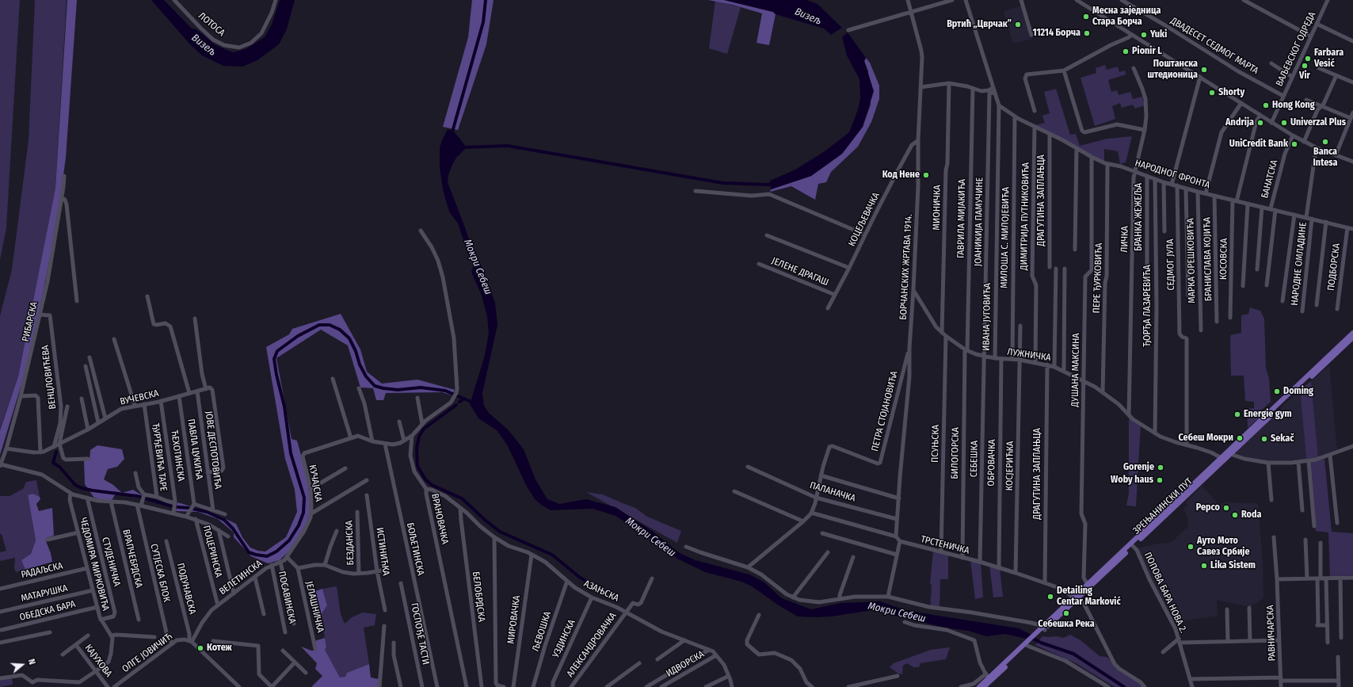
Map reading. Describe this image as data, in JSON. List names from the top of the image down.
{
  "streets": {
    "main road": ["ЗРЕЊАНИНСКИ ПУТ"],
    "street": [
      "ЛОТОСА",
      "ДВАДЕСЕТ СЕДМОГ МАРТА",
      "ВАЉЕВСКОГ ОДРЕДА",
      "НАРОДНОГ ФРОНТА",
      "БАНАТСКА",
      "ДРАГУТИНА ЗАПЛАЊЦА",
      "МИОНИЧКА",
      "ДИМИТРИЈА ПУТНИКОВИЋА",
      "БРАНКА ЖЕЖЕЉА",
      "ГАВРИЛА МИЈАКИЋА",
      "КОЦЕЉЕВАЧКА",
      "ЈОАНИКИЈА ПАМУЧИНЕ",
      "МИЛОША С. МИЛОЈЕВИЋА",
      "ЛИЧКА",
      "БРАНИСЛАВА КОЈИЋА",
      "КОСОВСКА",
      "МАРКА ОРЕШКОВИЋА",
      "НАРОДНЕ ОМЛАДИНЕ",
      "СЕДМОГ ЈУЛА",
      "БОРЧАНСКИХ ЖРТАВА 1914.",
      "ПОДБОРСКА",
      "ЈЕЛЕНЕ ДРАГАШ",
      "ПЕРЕ ЂУРКОВИЋА",
      "ЂОРЂА ЛАЗАРЕВИЋА",
      "ИВАНА ЈУГОВИЋА",
      "РИБАРСКА",
      "ЛУЖНИЧКА",
      "ДУШАНА МАКСИНА",
      "ВЕНЦЛОВИЋЕВА",
      "ВУЧЕВСКА",
      "ПЕТРА СТОЈАНОВИЋА",
      "ПСУЊСКА",
      "ПАВЛА ЦУКИЋА",
      "ЈОВЕ ДЕСПОТОВИЋА",
      "БИЛОГОРСКА",
      "ЋЕХОТИНСКА",
      "ЂУРЂЕВИЋА ТАРЕ",
      "СЕБЕШКА",
      "ОБРОВАЧКА",
      "КОСЈЕРИЋКА",
      "КУЧАЈСКА",
      "ПАЛАНАЧКА",
      "ВРАНОВАЧКА",
      "БЕЗДАНСКА",
      "ТРСТЕНИЧКА",
      "БОЉЕТИНСКА",
      "ПОЦЕРИНСКА",
      "ИСТИНИЋКА",
      "ВРАПЧЕБРДСКА",
      "СТУДЕНИЧКА",
      "ЧЕДОМИРА МИРКОВИЋА",
      "РАДАЉСКА",
      "СУТЈЕСКА БЛОК",
      "ВЕЛЕТИНСКА",
      "ПОДУНАВСКА",
      "АЗАЊСКА",
      "ПОПОВА БАРА НОВА 2.",
      "МАТАРУШКА",
      "БЕЛОБРДСКА",
      "ПОСАВИНСКА",
      "ЈЕЛАШНИЧКА",
      "ОБЕДСКА БАРА",
      "МИРОВАЧКА",
      "ЉЕВОШКА",
      "РАВНИЧАРСКА",
      "ГОСПОЂЕ ТАСТИ",
      "УЗДИНСКА",
      "АЛЕКСАНДРОВАЧКА",
      "ОЛГЕ ЈОВИЧИЋ",
      "КАЈУХОВА",
      "ИДВОРСКА"
    ]
  },
  "crossings": [
    ["ДВАДЕСЕТ СЕДМОГ МАРТА", "ВАЉЕВСКОГ ОДРЕДА"],
    ["НАРОДНОГ ФРОНТА", "БАНАТСКА"],
    ["НАРОДНОГ ФРОНТА", "ДРАГУТИНА ЗАПЛАЊЦА"],
    ["НАРОДНОГ ФРОНТА", "ДИМИТРИЈА ПУТНИКОВИЋА"],
    ["НАРОДНОГ ФРОНТА", "БРАНКА ЖЕЖЕЉА"],
    ["НАРОДНОГ ФРОНТА", "МИЛОША С. МИЛОЈЕВИЋА"],
    ["НАРОДНОГ ФРОНТА", "ЛИЧКА"],
    ["НАРОДНОГ ФРОНТА", "БРАНИСЛАВА КОЈИЋА"],
    ["НАРОДНОГ ФРОНТА", "КОСОВСКА"],
    ["НАРОДНОГ ФРОНТА", "МАРКА ОРЕШКОВИЋА"],
    ["НАРОДНОГ ФРОНТА", "НАРОДНЕ ОМЛАДИНЕ"],
    ["НАРОДНОГ ФРОНТА", "СЕДМОГ ЈУЛА"],
    ["НАРОДНОГ ФРОНТА", "ПОДБОРСКА"],
    ["НАРОДНОГ ФРОНТА", "ПЕРЕ ЂУРКОВИЋА"],
    ["НАРОДНОГ ФРОНТА", "ЂОРЂА ЛАЗАРЕВИЋА"],
    ["НАРОДНОГ ФРОНТА", "ИВАНА ЈУГОВИЋА"],
    ["НАРОДНОГ ФРОНТА", "ДУШАНА МАКСИНА"],
    ["ДРАГУТИНА ЗАПЛАЊЦА", "ЛУЖНИЧКА"],
    ["ДРАГУТИНА ЗАПЛАЊЦА", "ТРСТЕНИЧКА"],
    ["МИОНИЧКА", "ЛУЖНИЧКА"],
    ["ДИМИТРИЈА ПУТНИКОВИЋА", "ЛУЖНИЧКА"],
    ["ГАВРИЛА МИЈАКИЋА", "ЛУЖНИЧКА"],
    ["ГАВРИЛА МИЈАКИЋА", "БИЛОГОРСКА"],
    ["КОЦЕЉЕВАЧКА", "БОРЧАНСКИХ ЖРТАВА 1914."],
    ["КОЦЕЉЕВАЧКА", "ЈЕЛЕНЕ ДРАГАШ"],
    ["ЈОАНИКИЈА ПАМУЧИНЕ", "ЛУЖНИЧКА"],
    ["ЈОАНИКИЈА ПАМУЧИНЕ", "СЕБЕШКА"],
    ["МИЛОША С. МИЛОЈЕВИЋА", "ЛУЖНИЧКА"],
    ["ЛИЧКА", "ЛУЖНИЧКА"],
    ["СЕДМОГ ЈУЛА", "ЛУЖНИЧКА"],
    ["БОРЧАНСКИХ ЖРТАВА 1914.", "ЛУЖНИЧКА"],
    ["БОРЧАНСКИХ ЖРТАВА 1914.", "ПЕТРА СТОЈАНОВИЋА"],
    ["БОРЧАНСКИХ ЖРТАВА 1914.", "ПАЛАНАЧКА"],
    ["ПЕРЕ ЂУРКОВИЋА", "ЛУЖНИЧКА"],
    ["ЂОРЂА ЛАЗАРЕВИЋА", "ЛУЖНИЧКА"],
    ["ИВАНА ЈУГОВИЋА", "ЛУЖНИЧКА"],
    ["РИБАРСКА", "ВЕНЦЛОВИЋЕВА"],
    ["РИБАРСКА", "ВУЧЕВСКА"],
    ["ЛУЖНИЧКА", "ДУШАНА МАКСИНА"],
    ["ЛУЖНИЧКА", "ПСУЊСКА"],
    ["ЛУЖНИЧКА", "БИЛОГОРСКА"],
    ["ЛУЖНИЧКА", "СЕБЕШКА"],
    ["ЛУЖНИЧКА", "ОБРОВАЧКА"],
    ["ЛУЖНИЧКА", "КОСЈЕРИЋКА"],
    ["ЛУЖНИЧКА", "ЗРЕЊАНИНСКИ ПУТ"],
    ["ДУШАНА МАКСИНА", "ЗРЕЊАНИНСКИ ПУТ"],
    ["ВЕНЦЛОВИЋЕВА", "ВУЧЕВСКА"],
    ["ВУЧЕВСКА", "ПАВЛА ЦУКИЋА"],
    ["ВУЧЕВСКА", "ЈОВЕ ДЕСПОТОВИЋА"],
    ["ВУЧЕВСКА", "ЋЕХОТИНСКА"],
    ["ВУЧЕВСКА", "ЂУРЂЕВИЋА ТАРЕ"],
    ["ПЕТРА СТОЈАНОВИЋА", "ПАЛАНАЧКА"],
    ["ПСУЊСКА", "ТРСТЕНИЧКА"],
    ["БИЛОГОРСКА", "ТРСТЕНИЧКА"],
    ["СЕБЕШКА", "ТРСТЕНИЧКА"],
    ["ОБРОВАЧКА", "ТРСТЕНИЧКА"],
    ["КОСЈЕРИЋКА", "ТРСТЕНИЧКА"],
    ["КУЧАЈСКА", "БОЉЕТИНСКА"],
    ["КУЧАЈСКА", "ВЕЛЕТИНСКА"],
    ["ЗРЕЊАНИНСКИ ПУТ", "ТРСТЕНИЧКА"],
    ["ЗРЕЊАНИНСКИ ПУТ", "ПОПОВА БАРА НОВА 2."],
    ["ВРАНОВАЧКА", "АЗАЊСКА"],
    ["ПОЦЕРИНСКА", "ВЕЛЕТИНСКА"],
    ["СТУДЕНИЧКА", "ЧЕДОМИРА МИРКОВИЋА"],
    ["ЧЕДОМИРА МИРКОВИЋА", "РАДАЉСКА"],
    ["ЧЕДОМИРА МИРКОВИЋА", "МАТАРУШКА"],
    ["ЧЕДОМИРА МИРКОВИЋА", "ОБЕДСКА БАРА"],
    ["СУТЈЕСКА БЛОК", "ОЛГЕ ЈОВИЧИЋ"],
    ["ВЕЛЕТИНСКА", "ПОДУНАВСКА"],
    ["ВЕЛЕТИНСКА", "ПОСАВИНСКА"],
    ["ВЕЛЕТИНСКА", "ОЛГЕ ЈОВИЧИЋ"],
    ["ПОДУНАВСКА", "ОЛГЕ ЈОВИЧИЋ"],
    ["АЗАЊСКА", "БЕЛОБРДСКА"],
    ["АЗАЊСКА", "МИРОВАЧКА"],
    ["АЗАЊСКА", "ЉЕВОШКА"],
    ["АЗАЊСКА", "УЗДИНСКА"],
    ["АЗАЊСКА", "АЛЕКСАНДРОВАЧКА"],
    ["АЗАЊСКА", "ИДВОРСКА"]
  ],
  "water": ["Визељ", "Мокри Себеш"],
  "places": [
    "Месна заједница Стара Борча",
    "Вртић „Цврчак”",
    "11214 Борча",
    "Yuki",
    "Pionir L",
    "Farbara Vesić",
    "Vir",
    "Поштанска штедионица",
    "Shorty",
    "Hong Kong",
    "Andrija",
    "Univerzal Plus",
    "Banca Intesa",
    "UniCredit Bank",
    "Код Нене",
    "Doming",
    "Energie gym",
    "Себеш Мокри",
    "Sekač",
    "Gorenje",
    "Woby haus",
    "Pepco",
    "Roda",
    "Ауто Мото Савез Србије",
    "Lika Sistem",
    "Detailing Centar Marković",
    "Себешка Река",
    "Котеж"
  ],
  "north": "right"
}
